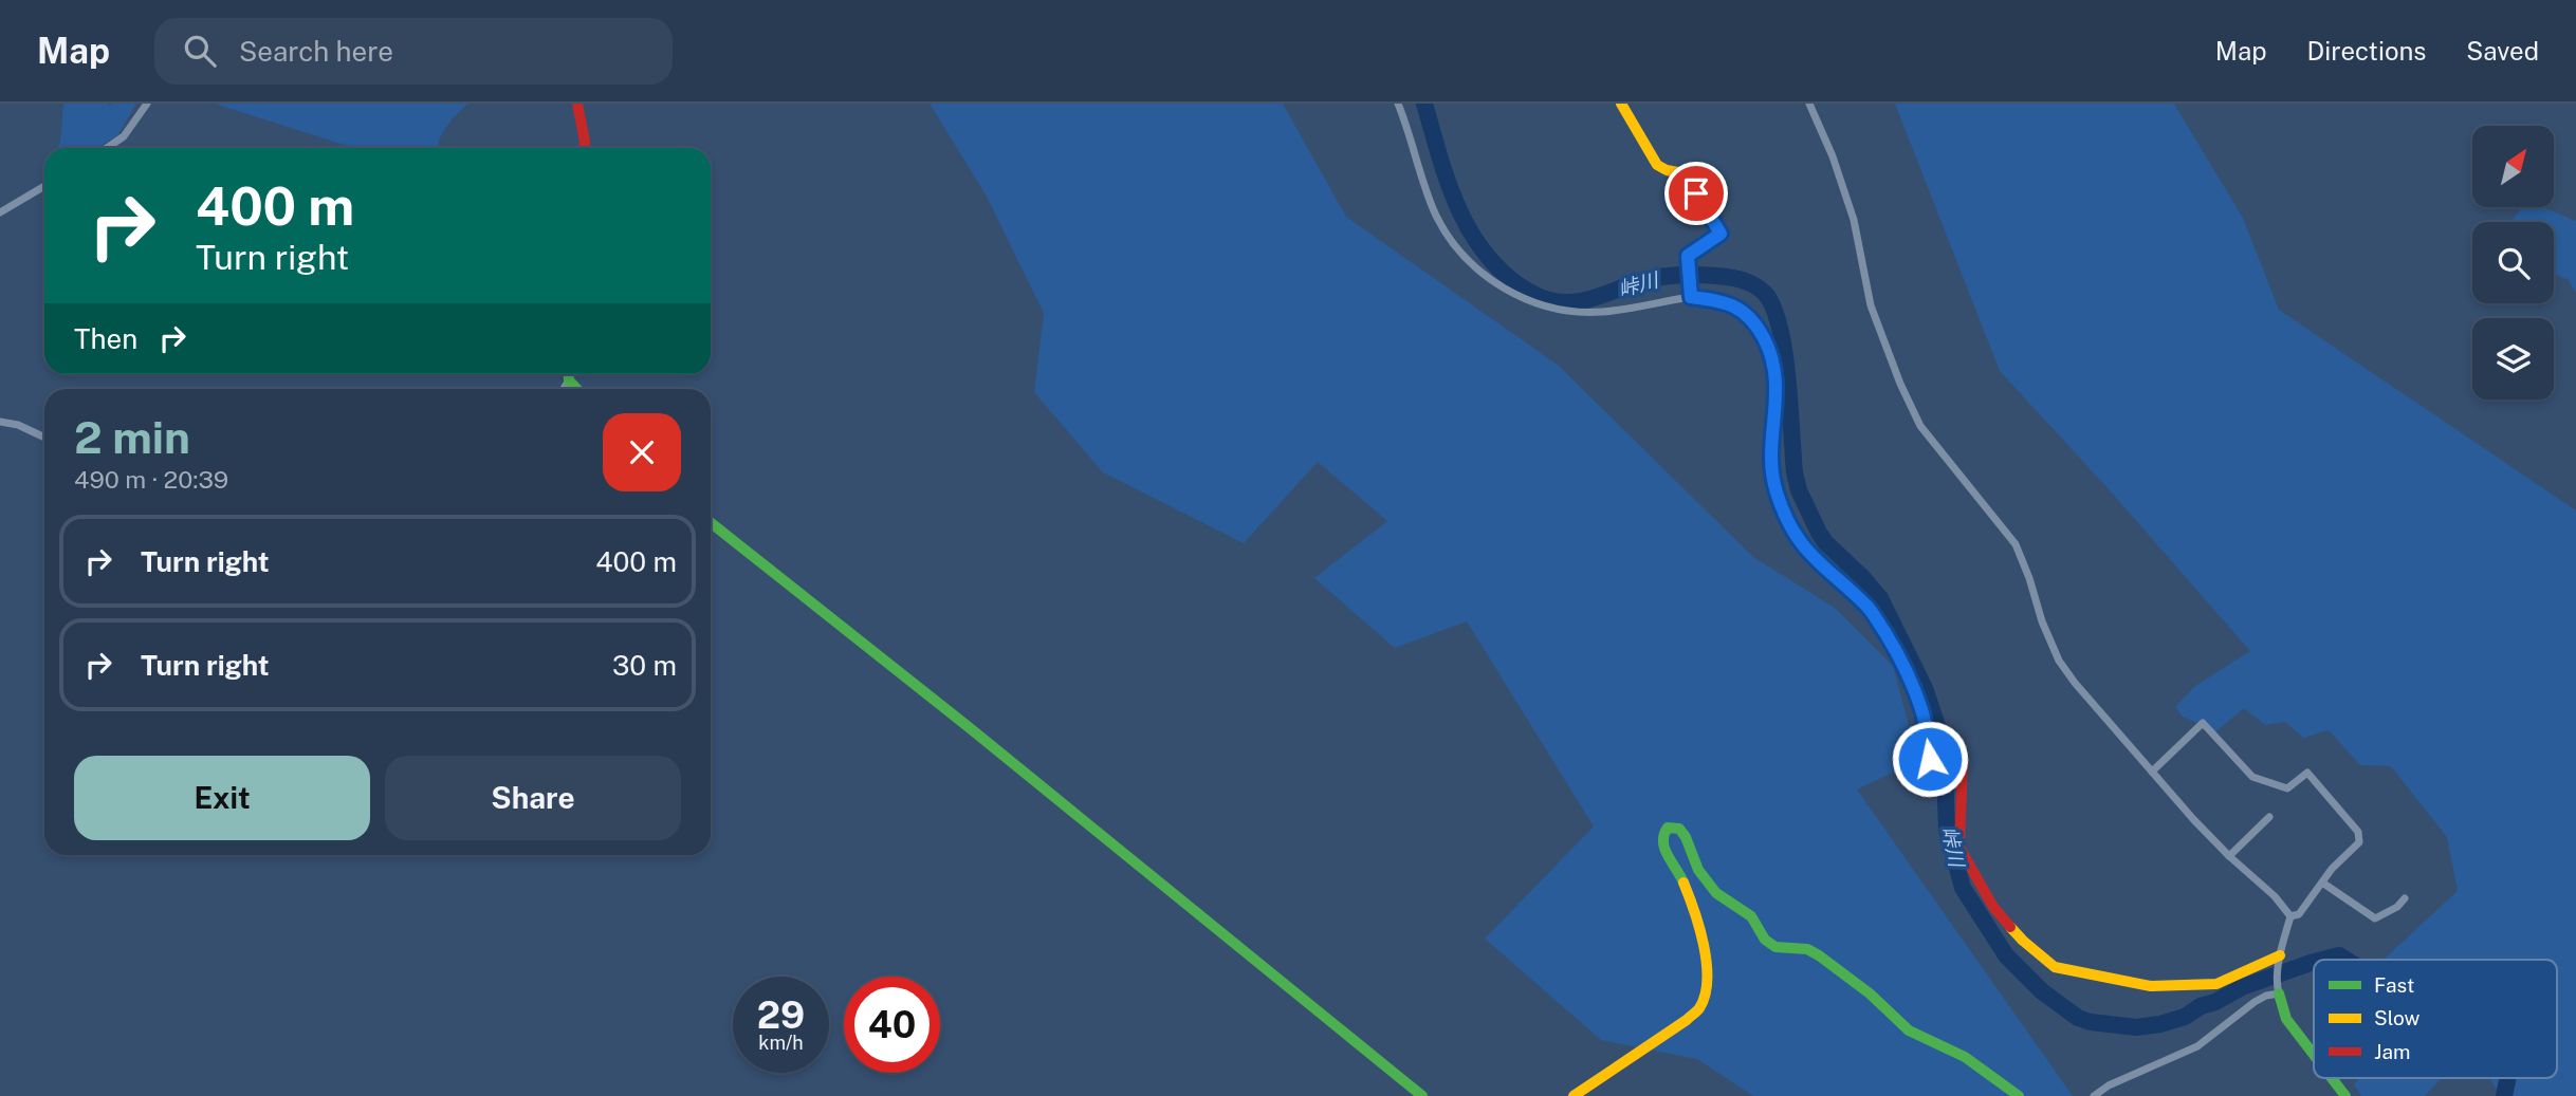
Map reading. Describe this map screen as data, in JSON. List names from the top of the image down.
{
  "water": ["峠川"],
  "legend": ["Fast", "Slow", "Jam"],
  "north": "top right",
  "page": {
    "header": "Map",
    "search": "Search here",
    "nav": ["Map", "Directions", "Saved"],
    "turn": ["400 m", "Turn right"],
    "then": "Then",
    "heading": ["2 min", "490 m · 20:39"],
    "list": [
      {
        "name": "Turn right",
        "value": "400 m"
      },
      {
        "name": "Turn right",
        "value": "30 m"
      }
    ],
    "buttons": ["Exit", "Share"],
    "speed": "29 km/h",
    "limit": "40"
  }
}
